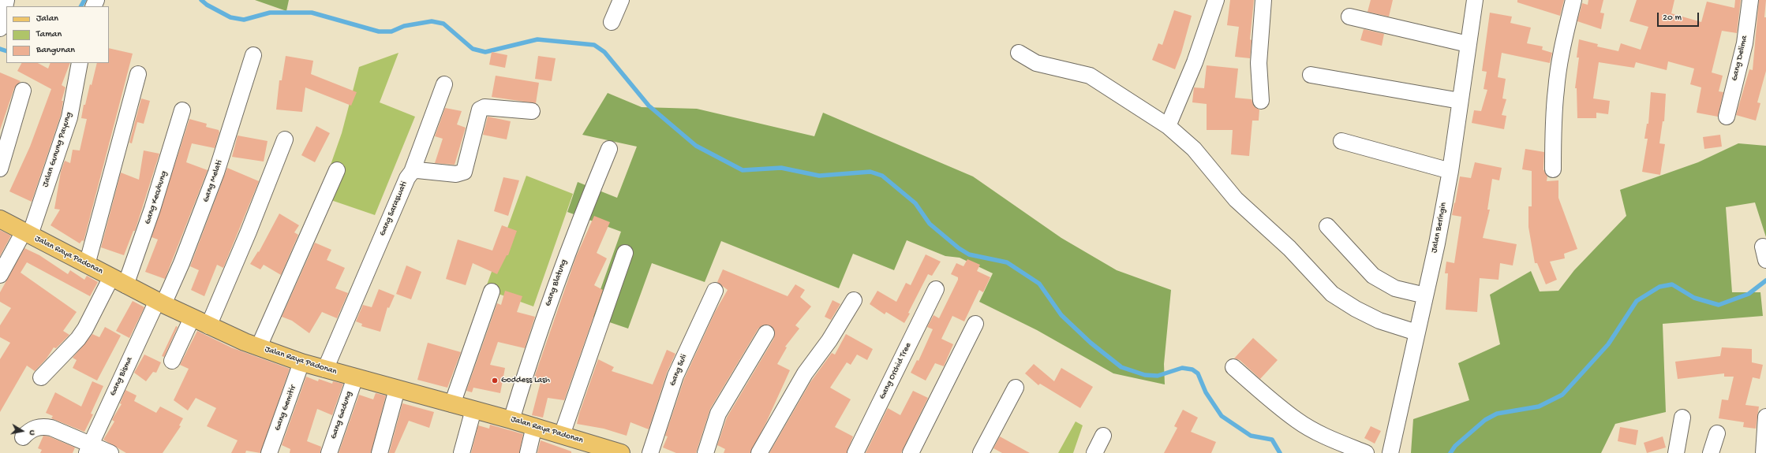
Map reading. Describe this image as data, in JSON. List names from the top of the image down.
{
  "streets": {
    "main road": ["Jalan Raya Padonan"],
    "street": [
      "Gang Delima",
      "Jalan Gunung Payung",
      "Gang Melati",
      "Gang Kecubung",
      "Gang Saraswati",
      "Jalan Beringin",
      "Gang Blatung",
      "Gang Suli",
      "Gang Orchid Tree",
      "Gang Bisma",
      "Gang Gemitir",
      "Gang Gadung"
    ]
  },
  "crossings": [
    ["Jalan Gunung Payung", "Jalan Raya Padonan"],
    ["Gang Melati", "Jalan Raya Padonan"],
    ["Gang Melati", "Gang Bisma"],
    ["Gang Kecubung", "Jalan Raya Padonan"],
    ["Gang Saraswati", "Jalan Raya Padonan"],
    ["Jalan Raya Padonan", "Gang Blatung"],
    ["Jalan Raya Padonan", "Gang Bisma"],
    ["Jalan Raya Padonan", "Gang Gemitir"],
    ["Jalan Raya Padonan", "Gang Gadung"]
  ],
  "places": ["Goddess Lash"],
  "legend": ["Jalan", "Taman", "Bangunan"],
  "scale_bar": "20 m",
  "north": "right"
}
